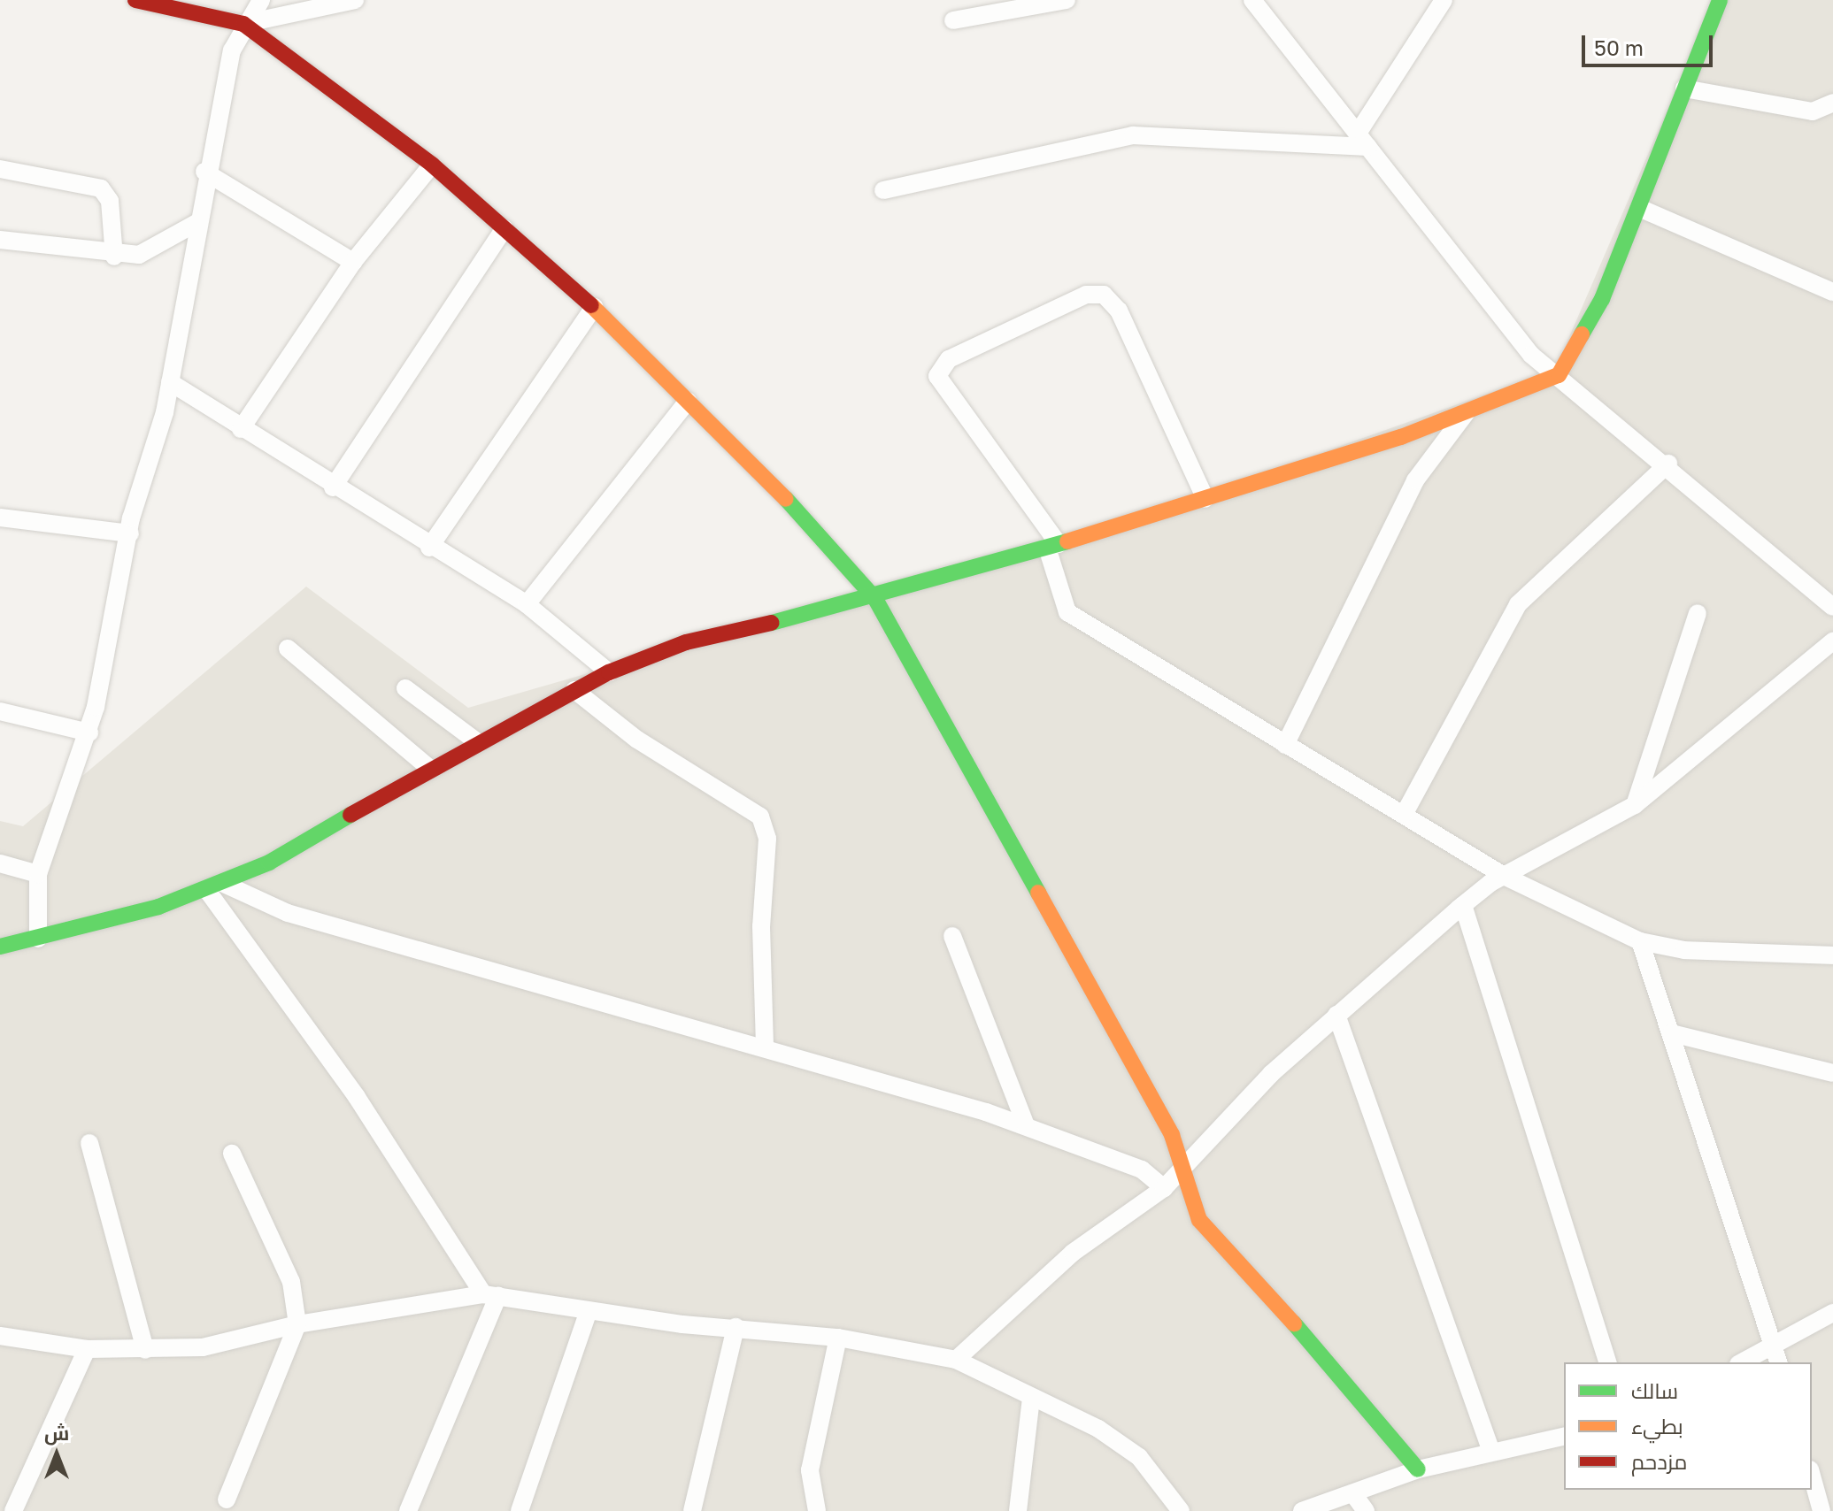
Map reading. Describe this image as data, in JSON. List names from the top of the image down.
{
  "legend": ["سالك", "بطيء", "مزدحم"],
  "scale_bar": "50 m",
  "north": "top"
}
